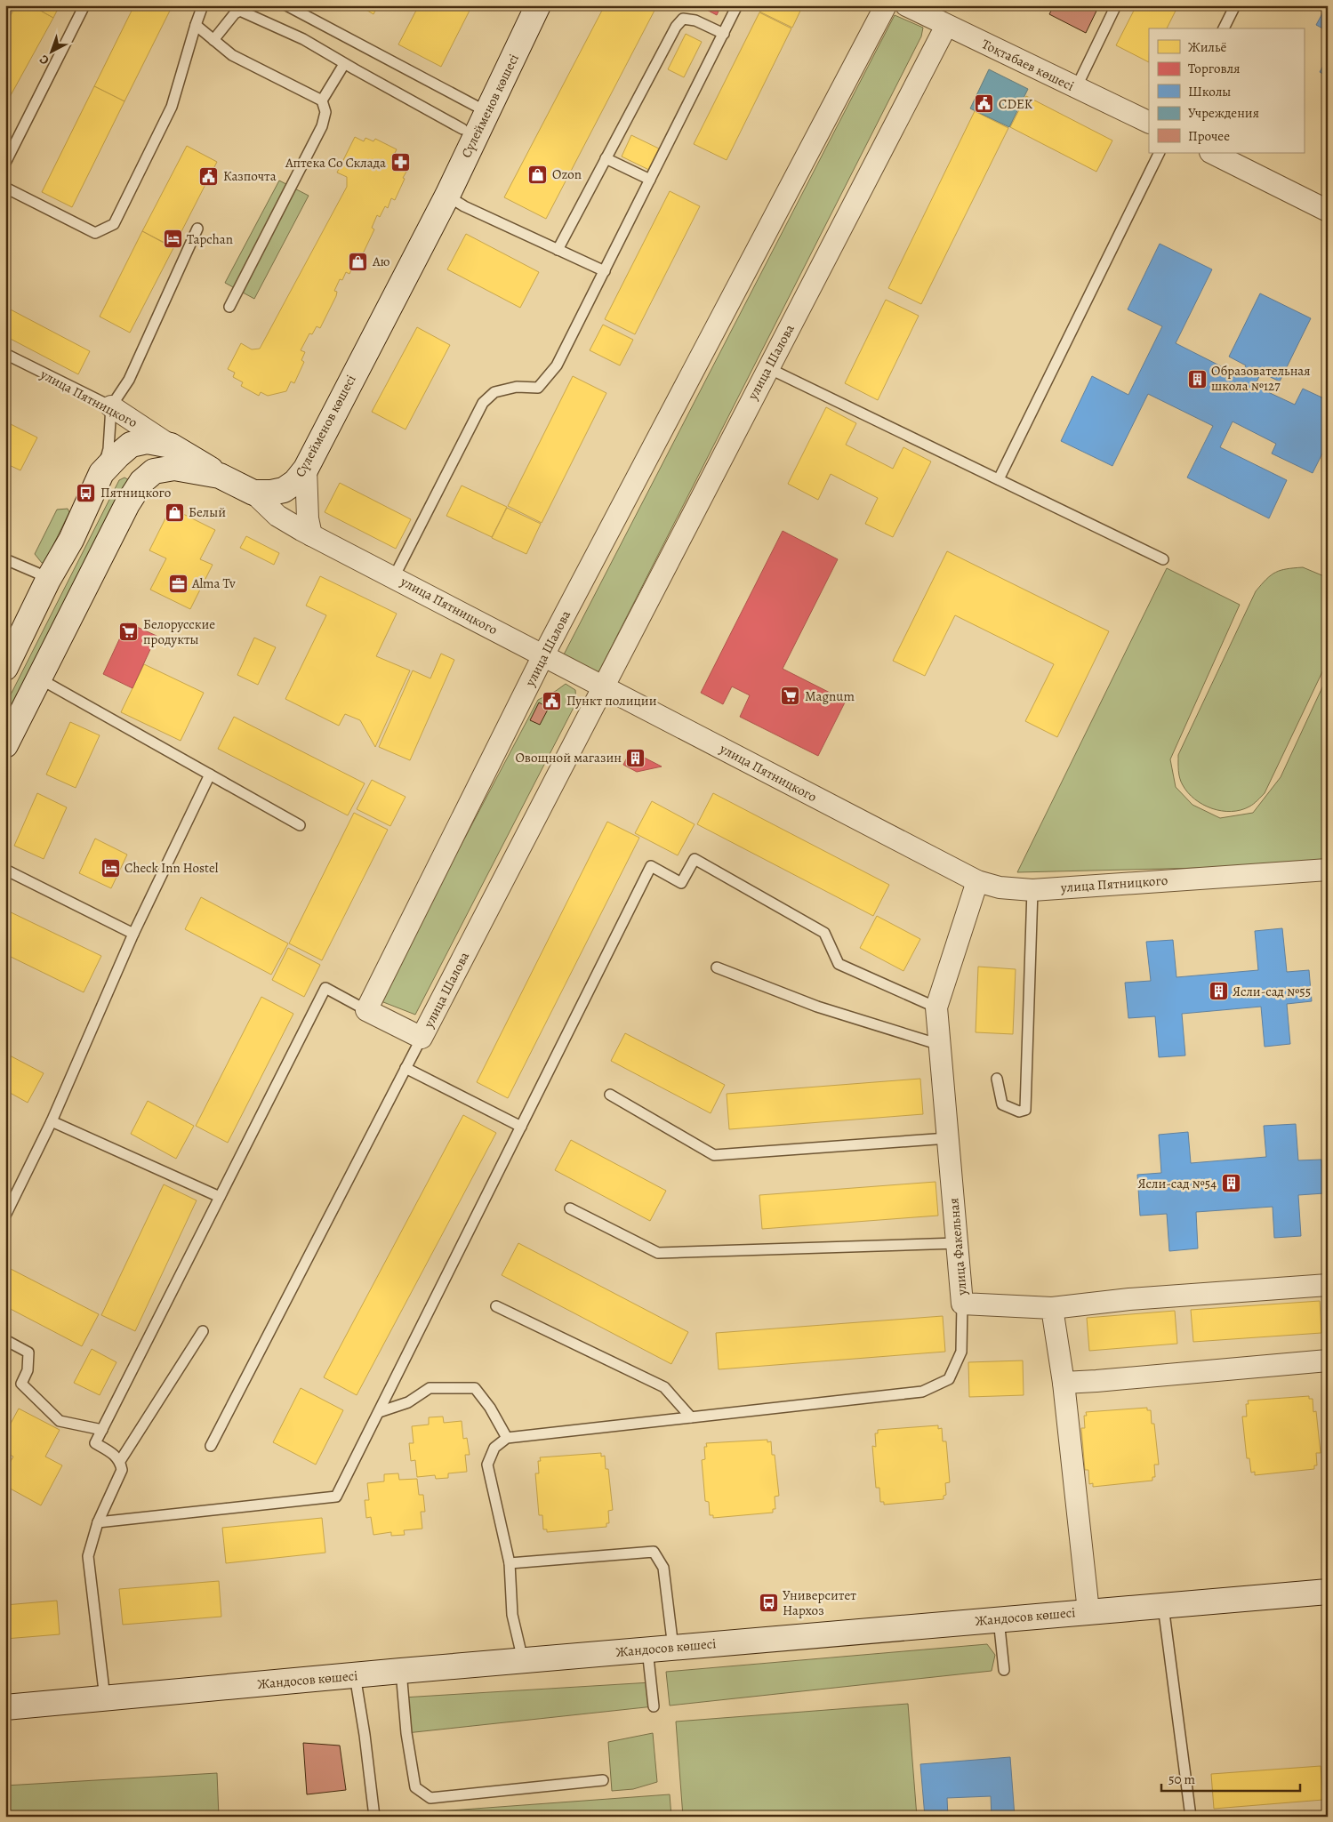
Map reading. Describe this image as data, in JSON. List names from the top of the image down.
{
  "streets": {
    "street": [
      "Тоқтабаев көшесі",
      "Сүлейменов көшесі",
      "улица Шалова",
      "улица Пятницкого",
      "улица Факельная",
      "Жандосов көшесі"
    ]
  },
  "crossings": [
    ["Тоқтабаев көшесі", "улица Шалова"],
    ["Сүлейменов көшесі", "улица Пятницкого"],
    ["улица Шалова", "улица Пятницкого"],
    ["улица Пятницкого", "улица Факельная"]
  ],
  "places": {
    "public building": ["CDEK", "Казпочта", "Пункт полиции"],
    "pharmacy": ["Аптека Со Склада"],
    "shop": ["Ozon", "Аю", "Белый"],
    "hotel": ["Tapchan", "Check Inn Hostel"],
    "building": [
      "Образовательная школа №127",
      "Овощной магазин",
      "Ясли-сад №55",
      "Ясли-сад №54"
    ],
    "bus stop": ["Пятницкого", "Университет Нархоз"],
    "office": ["Alma Tv"],
    "supermarket": ["Белорусские продукты", "Magnum"]
  },
  "legend": [
    "Жильё",
    "Торговля",
    "Школы",
    "Учреждения",
    "Прочее"
  ],
  "scale_bar": "50 m",
  "north": "bottom left"
}
